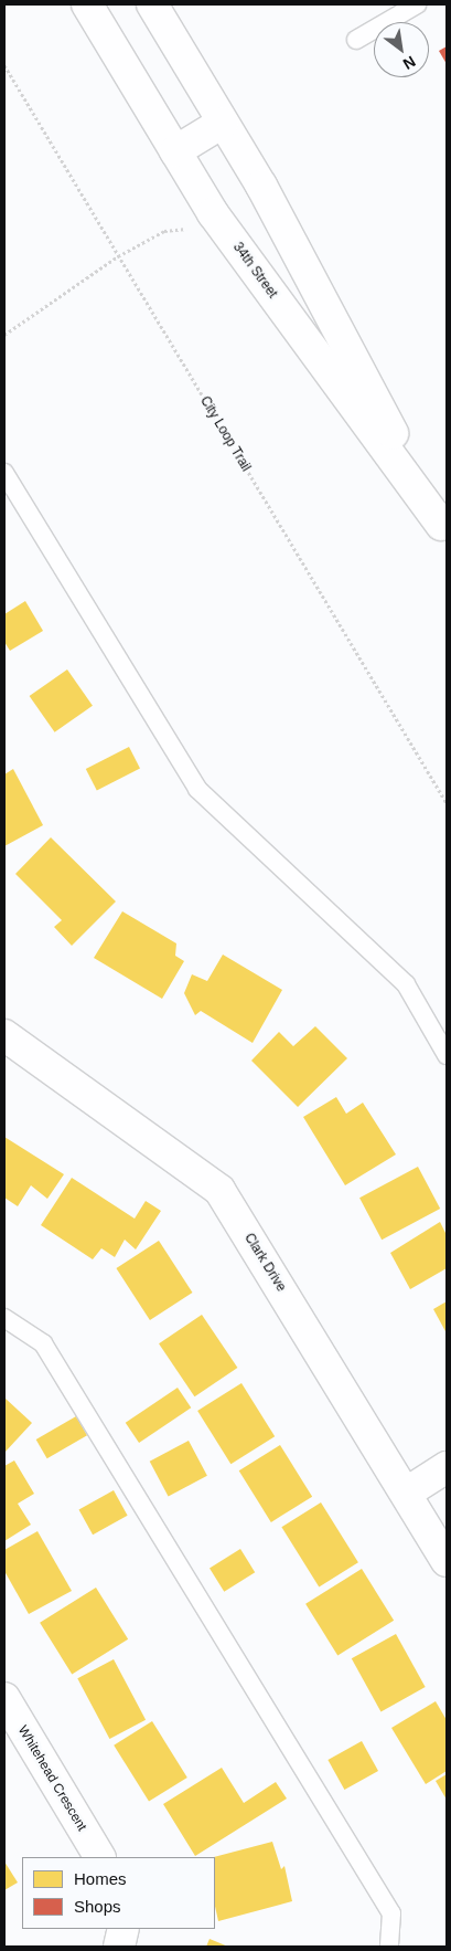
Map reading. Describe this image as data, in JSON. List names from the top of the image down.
{
  "streets": {
    "street": ["34th Street", "Clark Drive", "Whitehead Crescent"],
    "path": ["City Loop Trail"]
  },
  "legend": ["Homes", "Shops"],
  "north": "bottom right"
}
